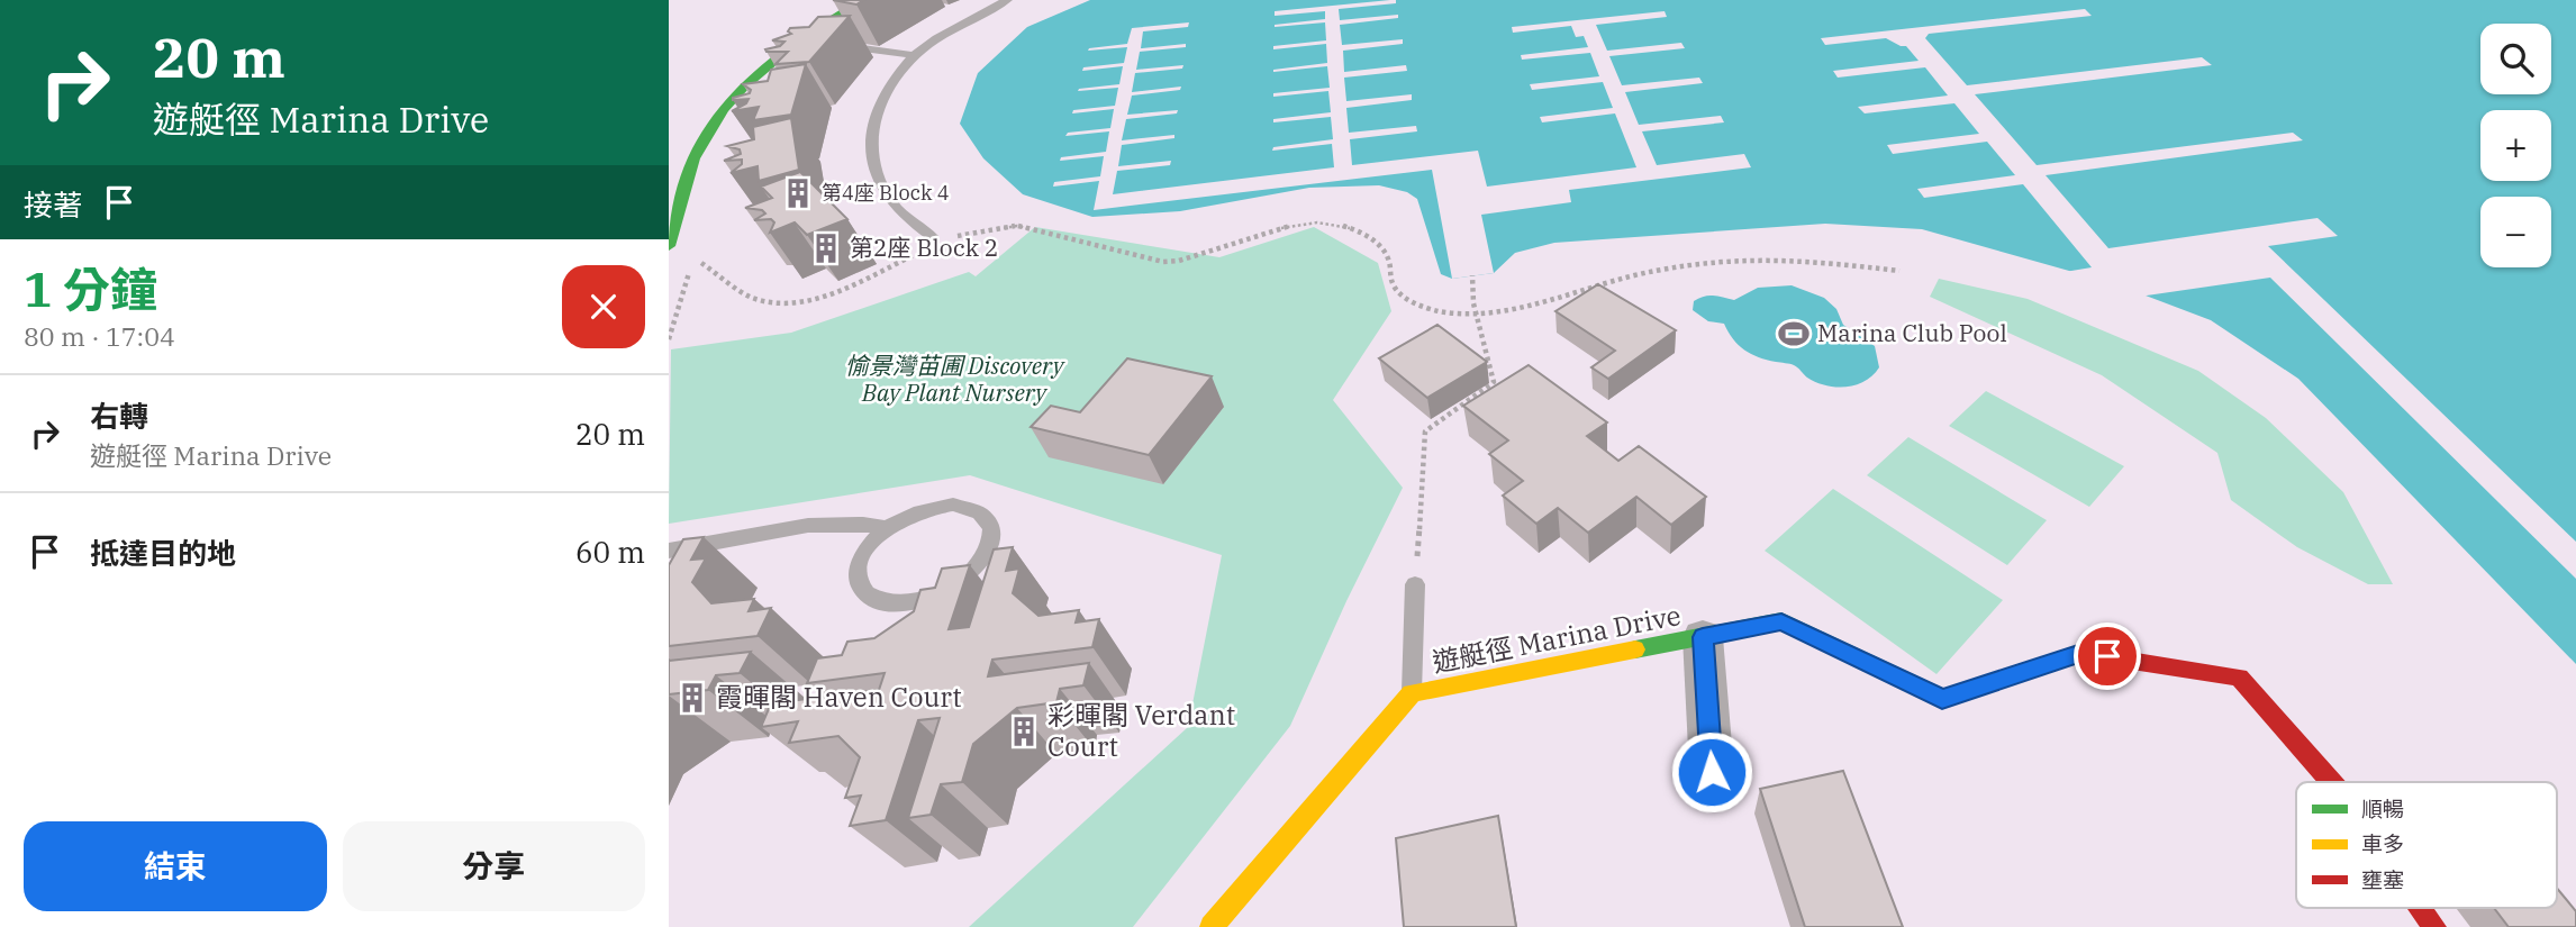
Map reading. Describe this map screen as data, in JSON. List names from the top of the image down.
{
  "streets": {
    "street": ["遊艇徑 Marina Drive"]
  },
  "parks": ["愉景灣苗圃 Discovery Bay Plant Nursery"],
  "places": {
    "building": [
      "第4座 Block 4",
      "第2座 Block 2",
      "霞暉閣 Haven Court",
      "彩暉閣 Verdant Court"
    ],
    "sports": ["Marina Club Pool"]
  },
  "legend": ["順暢", "車多", "壅塞"],
  "page": {
    "turn": ["20 m", "遊艇徑 Marina Drive"],
    "map_buttons": ["+", "−"],
    "then": "接著",
    "heading": ["1 分鐘", "80 m · 17:04"],
    "list": [
      {
        "name": "右轉",
        "note": "遊艇徑 Marina Drive",
        "value": "20 m"
      },
      {
        "name": "抵達目的地",
        "value": "60 m"
      }
    ],
    "buttons": ["結束", "分享"]
  }
}
